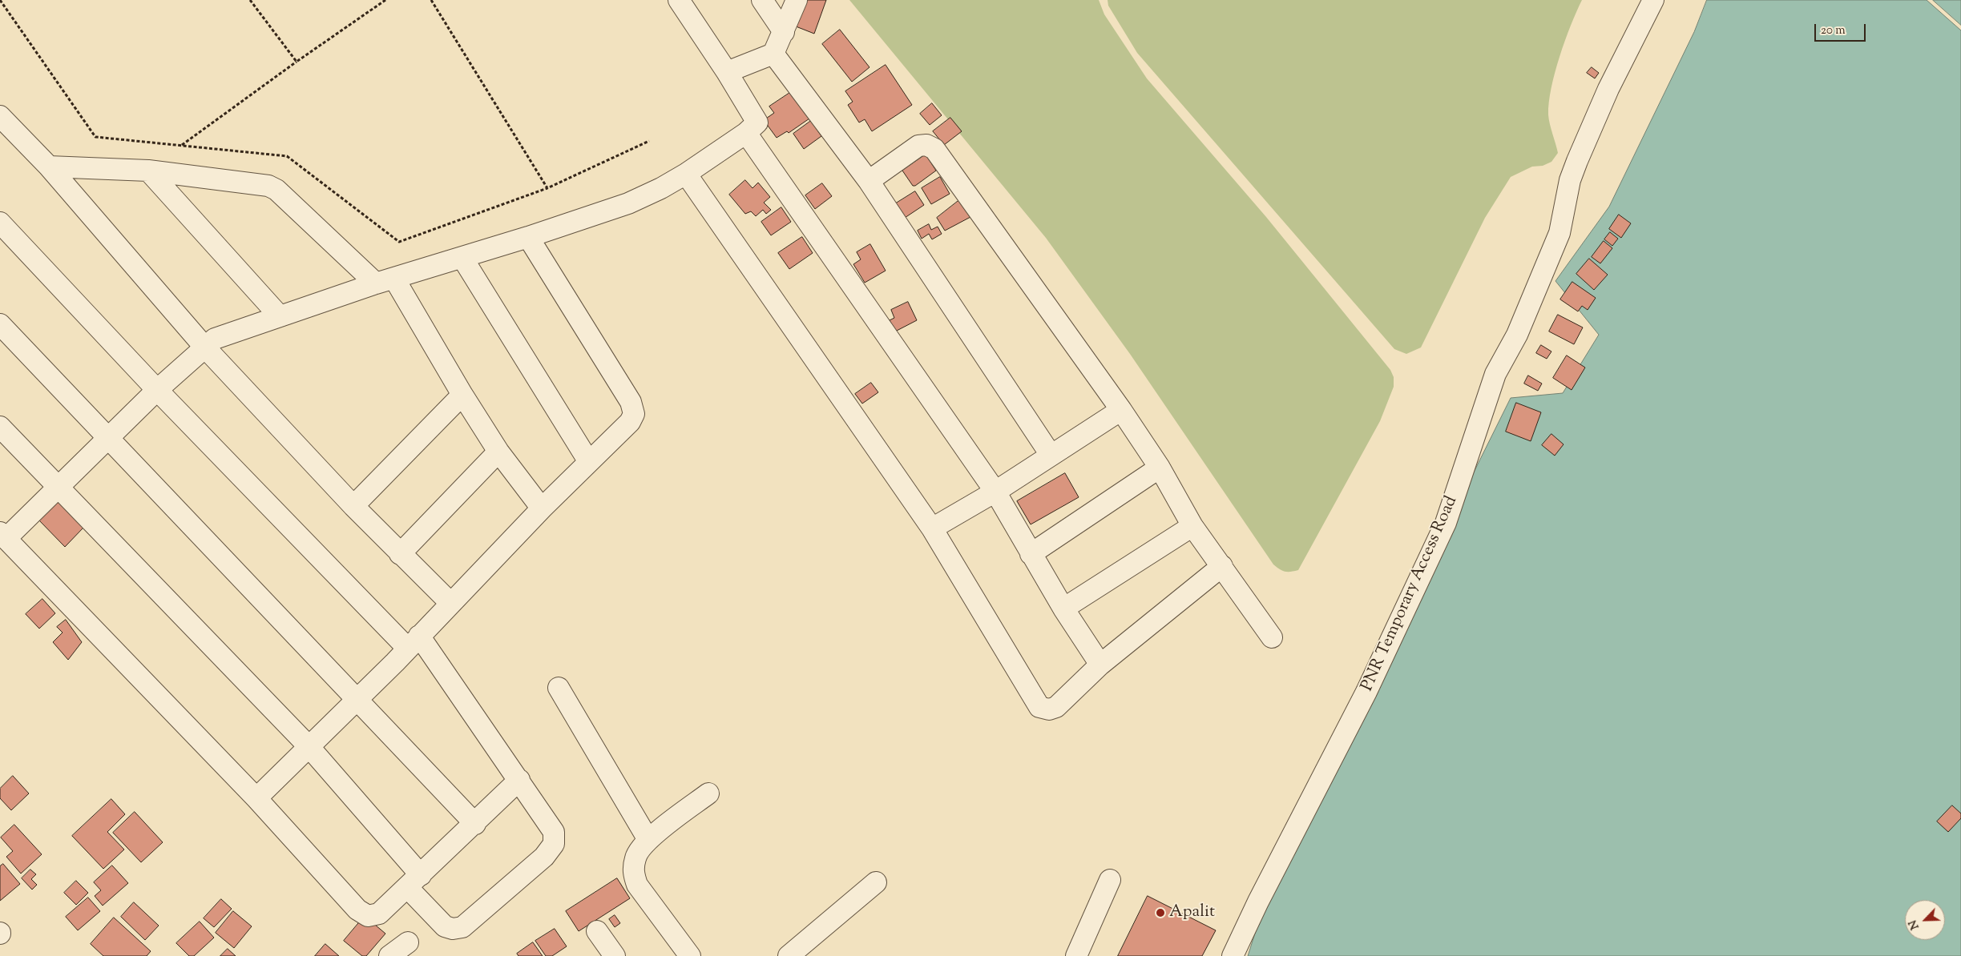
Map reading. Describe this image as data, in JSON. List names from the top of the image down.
{
  "streets": {
    "street": ["PNR Temporary Access Road"]
  },
  "places": ["Apalit"],
  "scale_bar": "20 m",
  "north": "bottom left"
}
